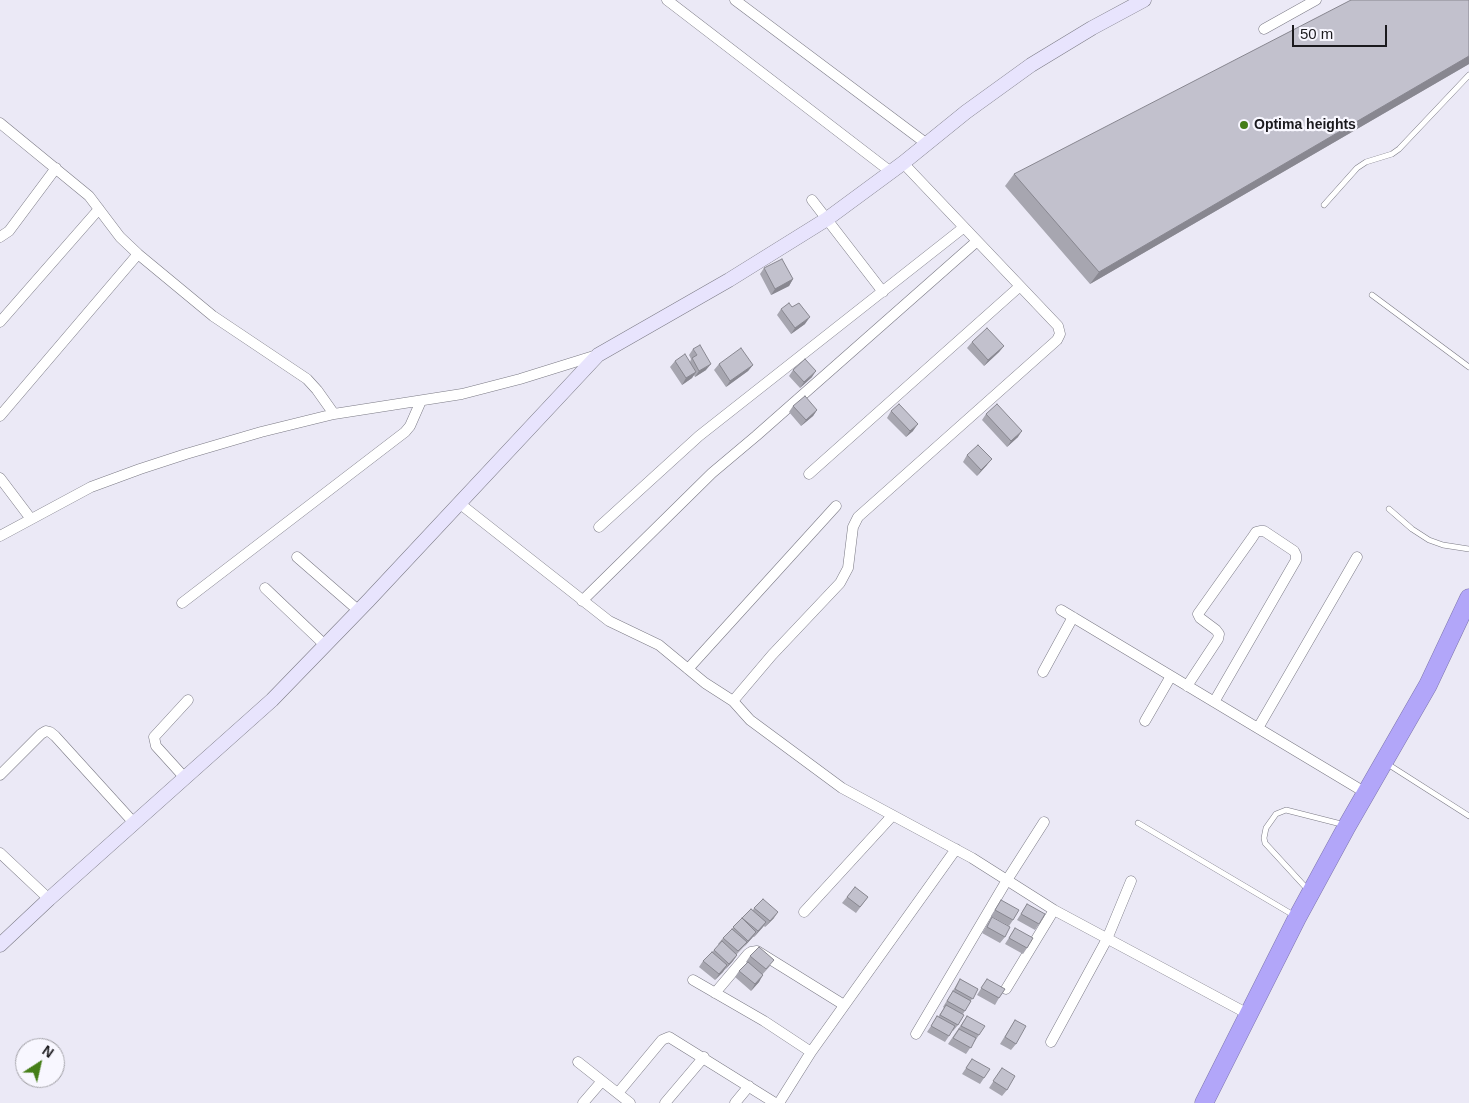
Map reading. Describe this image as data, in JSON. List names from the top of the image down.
{
  "places": ["Optima heights"],
  "scale_bar": "50 m",
  "north": "top right"
}
